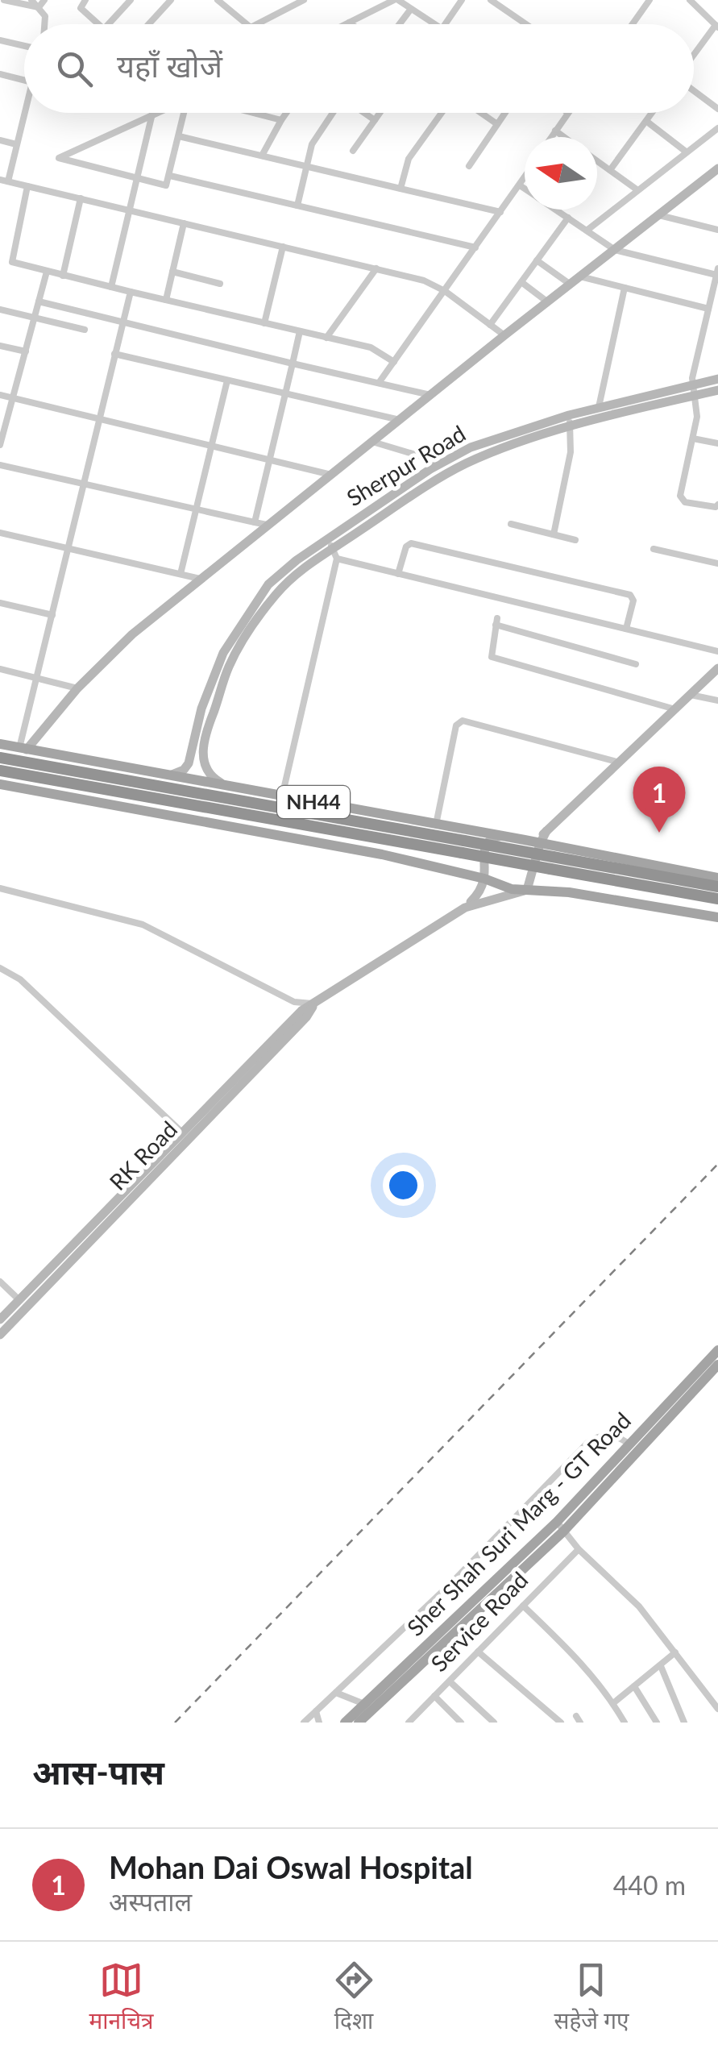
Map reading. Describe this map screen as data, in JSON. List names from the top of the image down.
{
  "streets": {
    "highway": ["NH44"],
    "main road": ["Sher Shah Suri Marg - GT Road"],
    "street": ["Sherpur Road", "RK Road", "Service Road"]
  },
  "crossings": [
    ["Sherpur Road", "NH44"]
  ],
  "north": "left",
  "page": {
    "search": "यहाँ खोजें",
    "pins": "1",
    "heading": "आस-पास",
    "list": [
      {
        "mark": "1",
        "name": "Mohan Dai Oswal Hospital",
        "note": "अस्पताल",
        "value": "440 m"
      }
    ],
    "nav": ["मानचित्र", "दिशा", "सहेजे गए"]
  }
}
